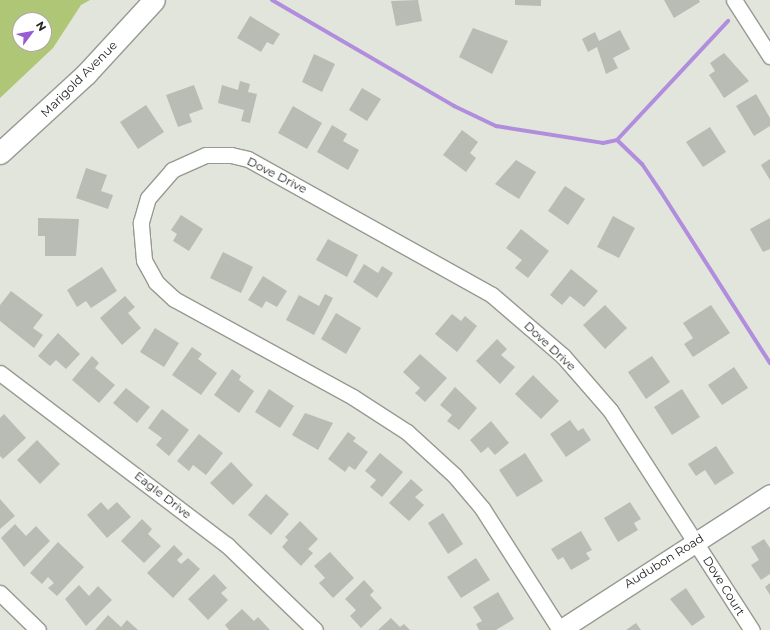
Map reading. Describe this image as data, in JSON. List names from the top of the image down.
{
  "streets": {
    "main road": ["Marigold Avenue"],
    "street": [
      "Dove Drive",
      "Eagle Drive",
      "Audubon Road",
      "Dove Court"
    ]
  },
  "crossings": [
    ["Dove Drive", "Audubon Road"],
    ["Dove Drive", "Dove Court"],
    ["Audubon Road", "Dove Court"]
  ],
  "north": "top right"
}
